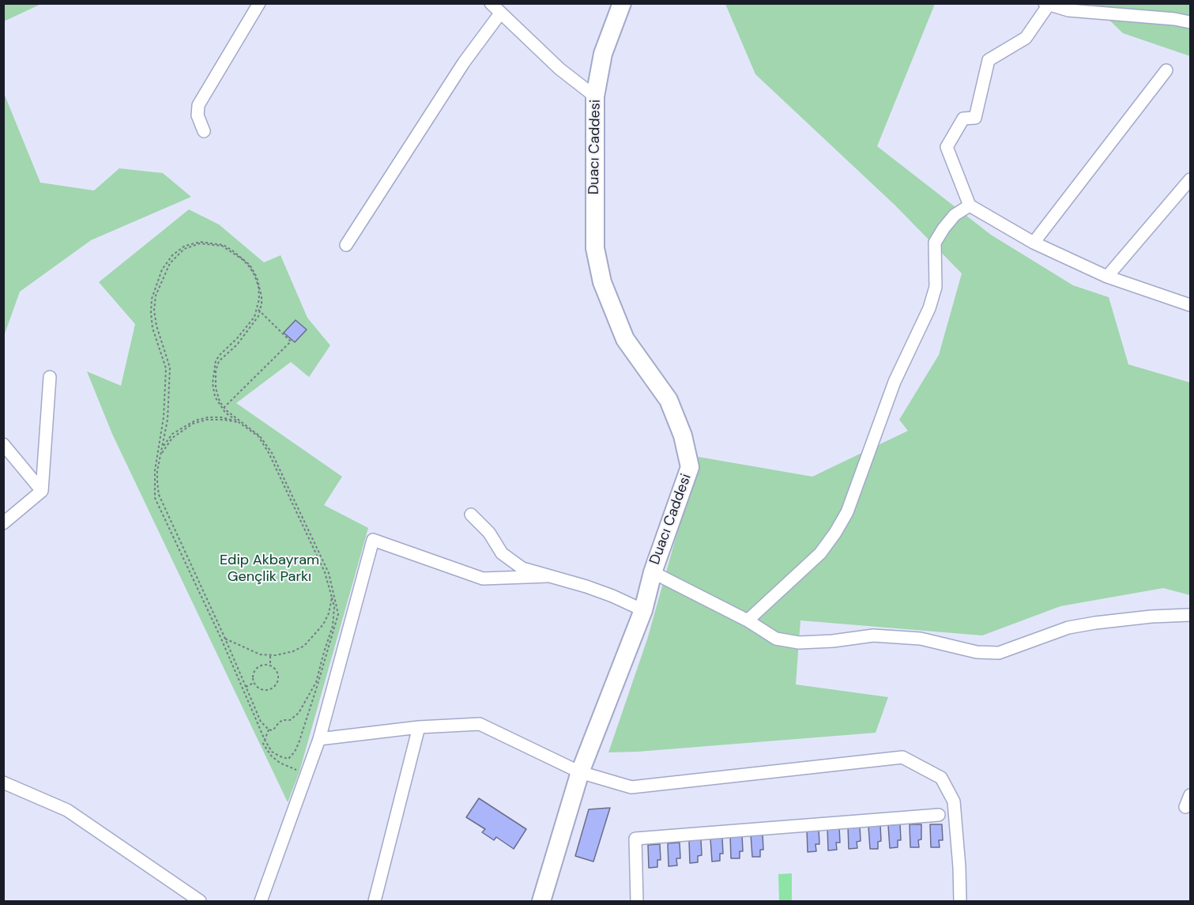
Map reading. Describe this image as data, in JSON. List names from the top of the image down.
{
  "streets": {
    "street": ["Duacı Caddesi"]
  },
  "parks": ["Edip Akbayram Gençlik Parkı"]
}
